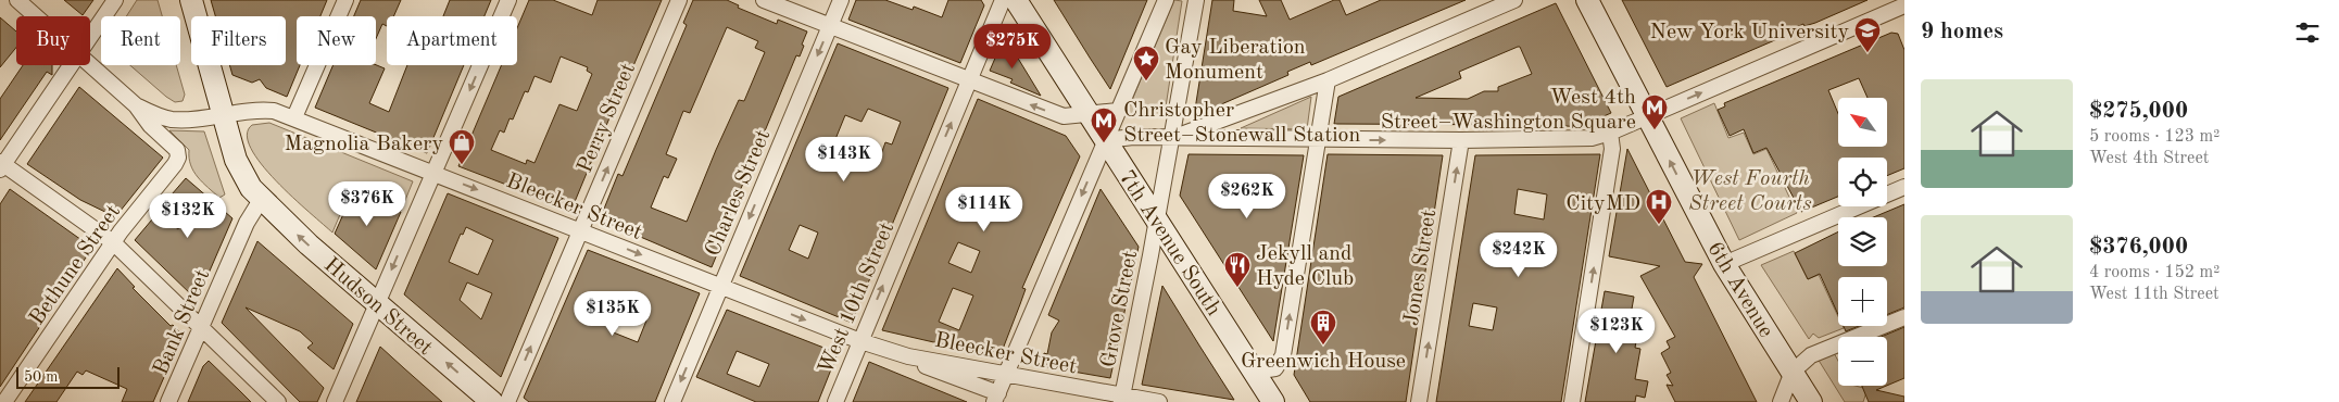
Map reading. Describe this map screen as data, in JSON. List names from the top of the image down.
{
  "streets": {
    "main road": ["7th Avenue South", "6th Avenue", "Hudson Street"],
    "street": [
      "Perry Street",
      "Charles Street",
      "Bleecker Street",
      "Bethune Street",
      "Jones Street",
      "West 10th Street",
      "Grove Street",
      "Bank Street"
    ]
  },
  "crossings": [
    ["Perry Street", "Bleecker Street"],
    ["Charles Street", "Bleecker Street"],
    ["Bleecker Street", "West 10th Street"],
    ["Bleecker Street", "Hudson Street"],
    ["Bleecker Street", "Grove Street"],
    ["7th Avenue South", "Grove Street"],
    ["Hudson Street", "Bank Street"]
  ],
  "one_way": [
    "Perry Street",
    "Charles Street",
    "Bleecker Street",
    "Jones Street",
    "6th Avenue",
    "West 10th Street",
    "Hudson Street"
  ],
  "parks": ["West Fourth Street Courts"],
  "places": {
    "school or university": ["New York University"],
    "place": ["Gay Liberation Monument"],
    "metro station": ["West 4th Street–Washington Square", "Christopher Street–Stonewall Station"],
    "shop": ["Magnolia Bakery"],
    "hospital": ["CityMD"],
    "restaurant": ["Jekyll and Hyde Club"],
    "building": ["Greenwich House"]
  },
  "scale_bar": "50 m",
  "north": "top left",
  "page": {
    "heading": "9 homes",
    "chip": [
      "Buy",
      "Rent",
      "Filters",
      "New",
      "Apartment"
    ],
    "price": [
      "$275K",
      "$143K",
      "$262K",
      "$376K",
      "$114K",
      "$132K",
      "$242K",
      "$135K",
      "$123K"
    ],
    "list": [
      {
        "name": "$275,000",
        "note": "5 rooms · 123 m² · West 4th Street"
      },
      {
        "name": "$376,000",
        "note": "4 rooms · 152 m² · West 11th Street"
      }
    ],
    "map_buttons": ["+", "−"],
    "scale": "50 m"
  }
}
